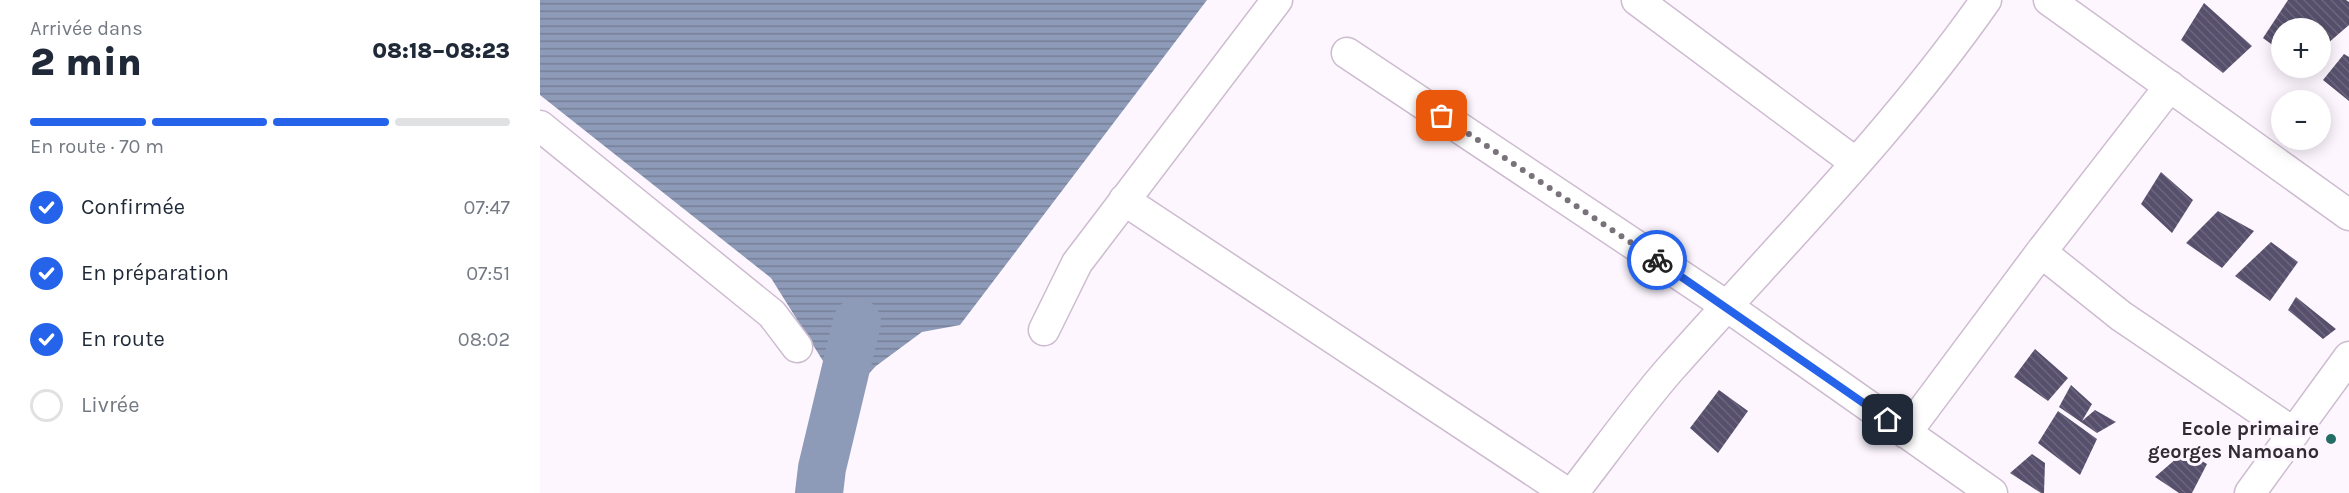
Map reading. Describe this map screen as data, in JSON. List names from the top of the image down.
{
  "places": ["Ecole primaire georges Namoano"],
  "page": {
    "heading": ["2 min", "Arrivée dans", "08:18–08:23"],
    "map_buttons": ["+", "−"],
    "bar": "En route · 70 m",
    "list": [
      ["Confirmée", "07:47"],
      ["En préparation", "07:51"],
      ["En route", "08:02"],
      "Livrée"
    ]
  }
}
